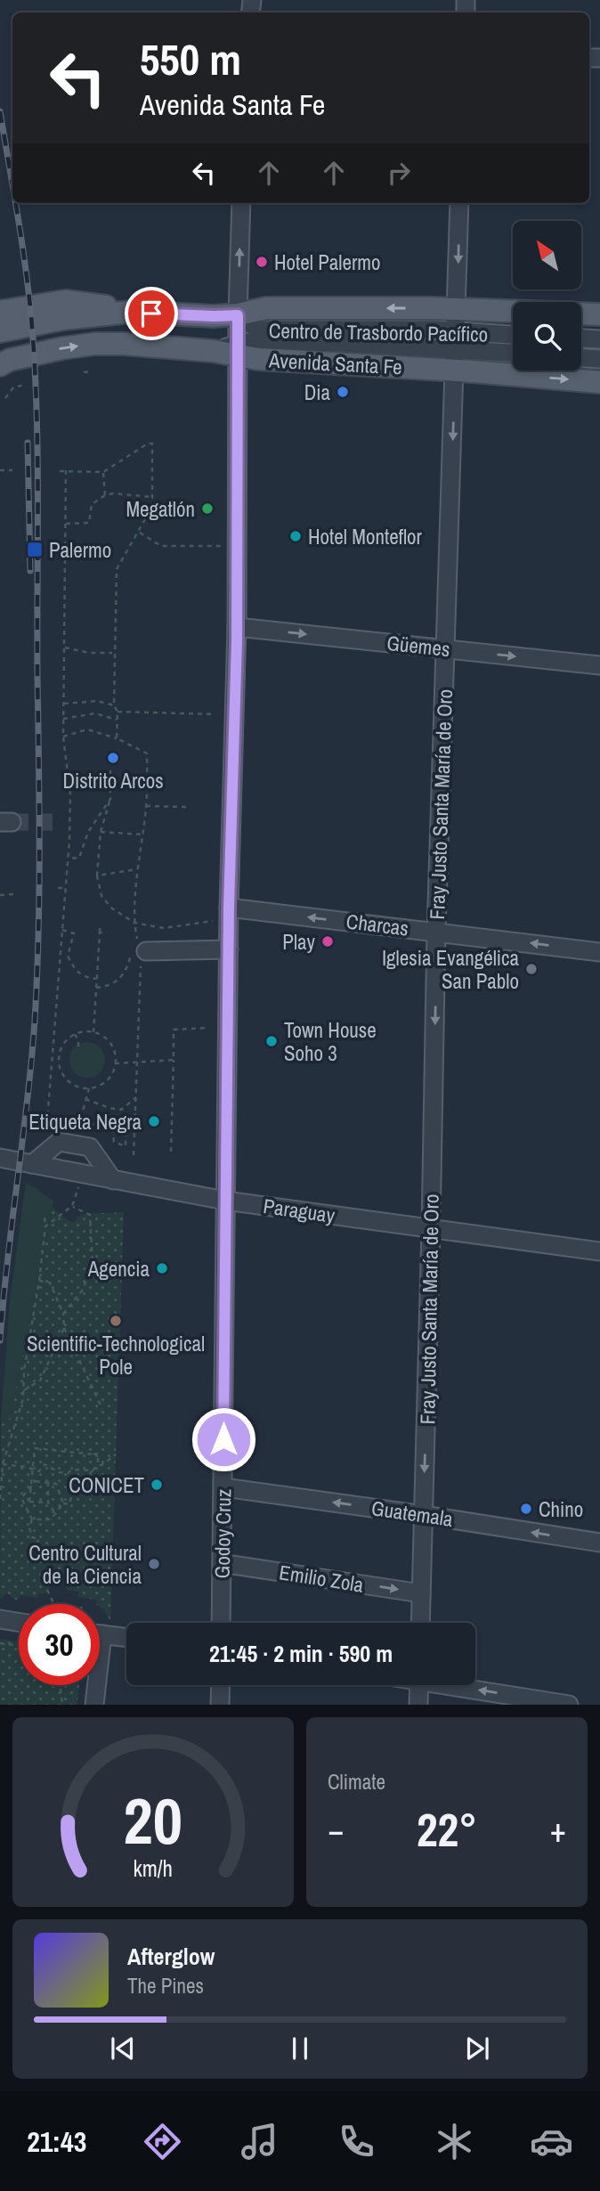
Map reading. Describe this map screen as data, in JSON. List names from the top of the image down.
{
  "streets": {
    "main road": ["Avenida Santa Fe"],
    "street": [
      "Centro de Trasbordo Pacífico",
      "Güemes",
      "Fray Justo Santa María de Oro",
      "Charcas",
      "Paraguay",
      "Guatemala",
      "Godoy Cruz",
      "Emilio Zola"
    ]
  },
  "crossings": [
    ["Centro de Trasbordo Pacífico", "Avenida Santa Fe"],
    ["Centro de Trasbordo Pacífico", "Fray Justo Santa María de Oro"],
    ["Centro de Trasbordo Pacífico", "Godoy Cruz"],
    ["Avenida Santa Fe", "Fray Justo Santa María de Oro"],
    ["Avenida Santa Fe", "Godoy Cruz"],
    ["Güemes", "Fray Justo Santa María de Oro"],
    ["Güemes", "Godoy Cruz"],
    ["Fray Justo Santa María de Oro", "Charcas"],
    ["Fray Justo Santa María de Oro", "Paraguay"],
    ["Fray Justo Santa María de Oro", "Guatemala"],
    ["Fray Justo Santa María de Oro", "Emilio Zola"],
    ["Charcas", "Godoy Cruz"],
    ["Paraguay", "Godoy Cruz"],
    ["Guatemala", "Godoy Cruz"],
    ["Godoy Cruz", "Emilio Zola"]
  ],
  "one_way": [
    "Güemes",
    "Fray Justo Santa María de Oro",
    "Charcas",
    "Guatemala",
    "Emilio Zola"
  ],
  "places": {
    "other": [
      "Hotel Palermo",
      "Dia",
      "Megatlón",
      "Hotel Monteflor",
      "Distrito Arcos",
      "Play",
      "Iglesia Evangélica San Pablo",
      "Town House Soho 3",
      "Etiqueta Negra",
      "Agencia",
      "Scientific-Technological Pole",
      "CONICET",
      "Chino",
      "Centro Cultural de la Ciencia"
    ],
    "transit": ["Palermo"]
  },
  "north": "top left",
  "page": {
    "turn": ["550 m", "Avenida Santa Fe"],
    "limit": "30",
    "trip": "21:45 · 2 min · 590 m",
    "tile": "Climate",
    "heat": ["−", "22°", "+"],
    "song": ["Afterglow", "The Pines"],
    "tabs": "21:43",
    "gauge": ["20", "km/h"]
  }
}
